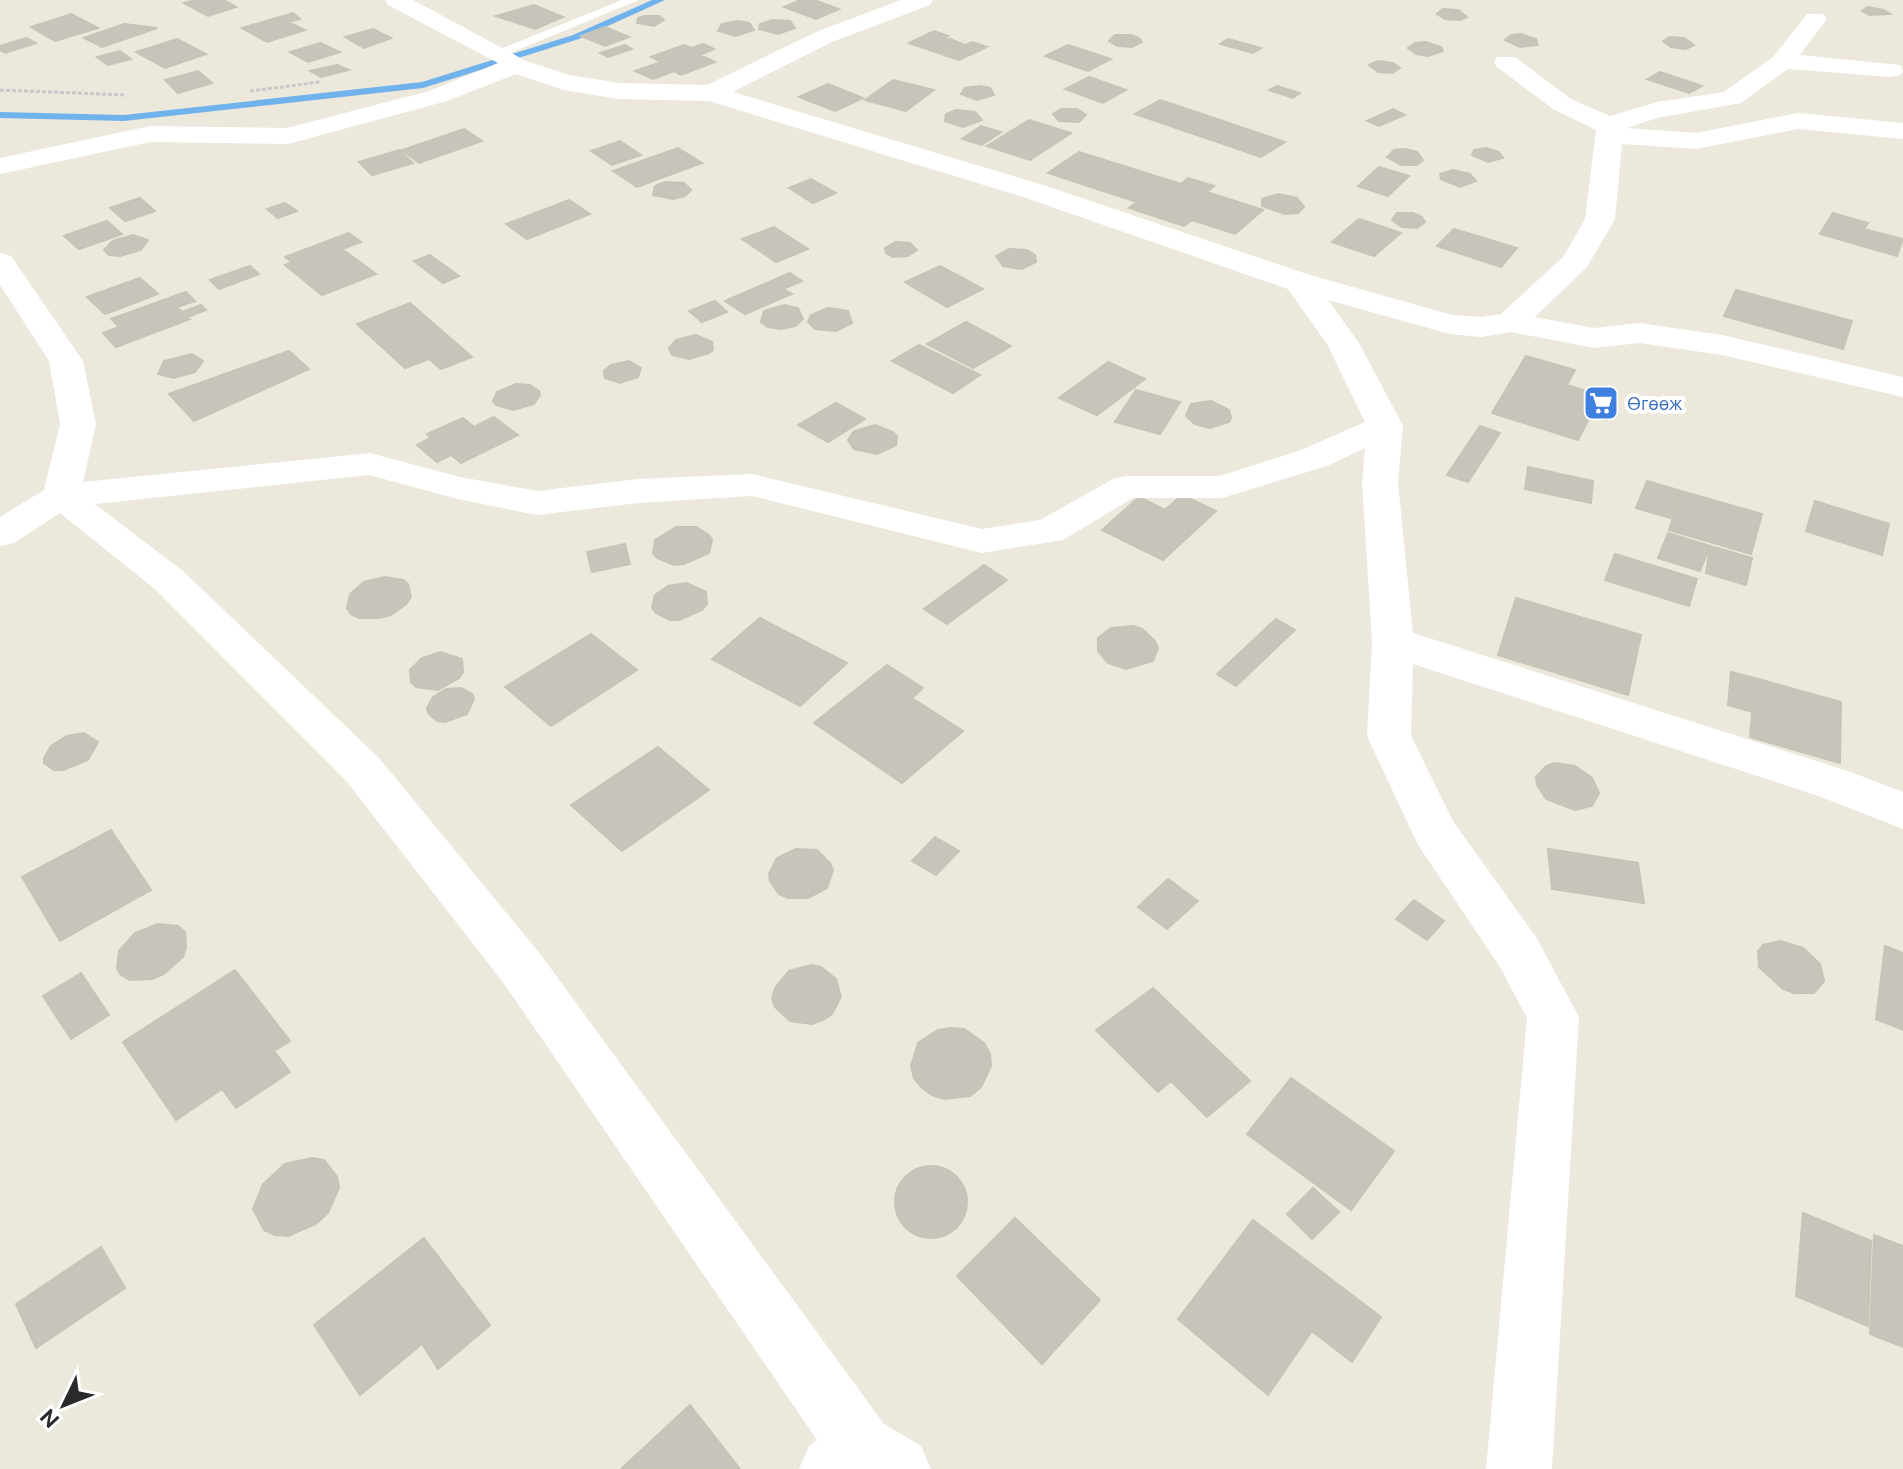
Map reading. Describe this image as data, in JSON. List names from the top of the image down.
{
  "places": {
    "supermarket": ["Өгөөж"]
  },
  "north": "bottom left"
}
